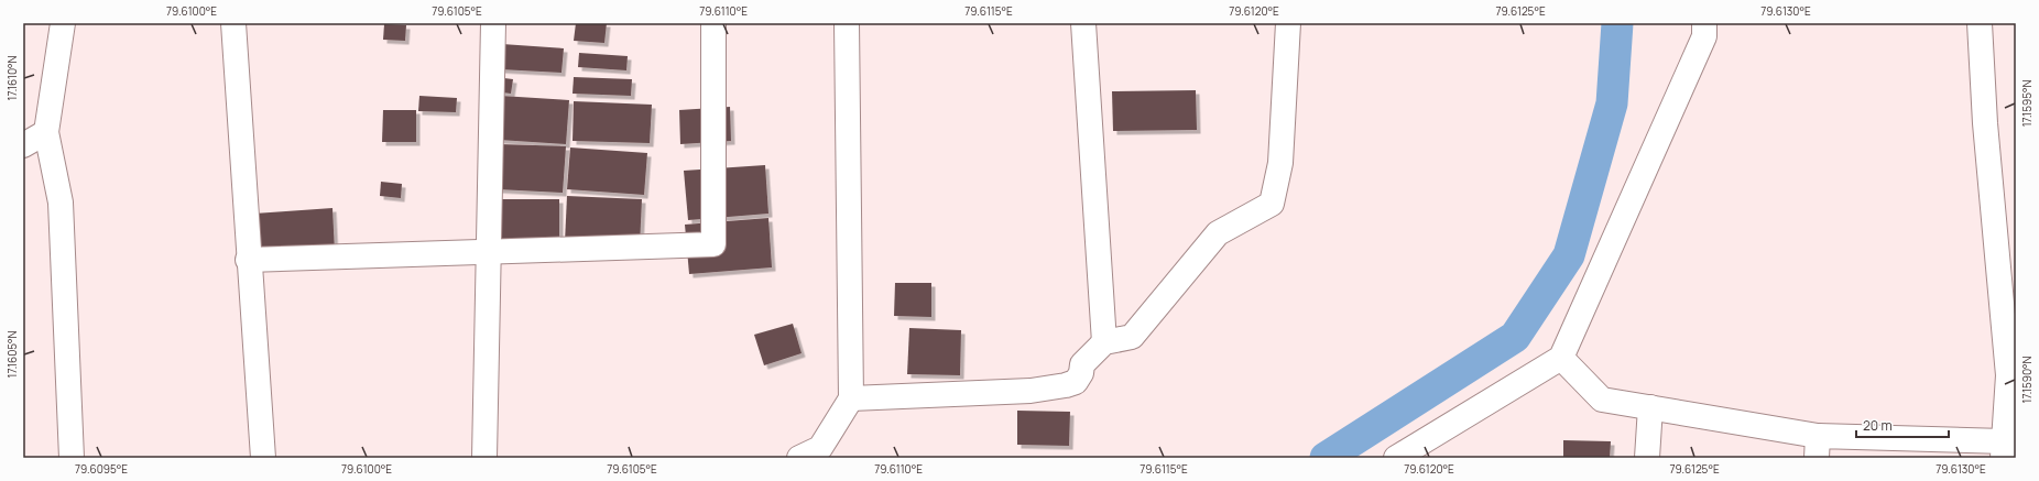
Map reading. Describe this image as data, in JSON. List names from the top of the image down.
{
  "scale_bar": "20 m",
  "coordinates": [
    "79.6100°E",
    "79.6105°E",
    "79.6110°E",
    "79.6115°E",
    "79.6120°E",
    "79.6125°E",
    "79.6130°E",
    "17.1610°N",
    "17.1595°N",
    "17.1605°N",
    "17.1590°N",
    "79.6095°E"
  ]
}
